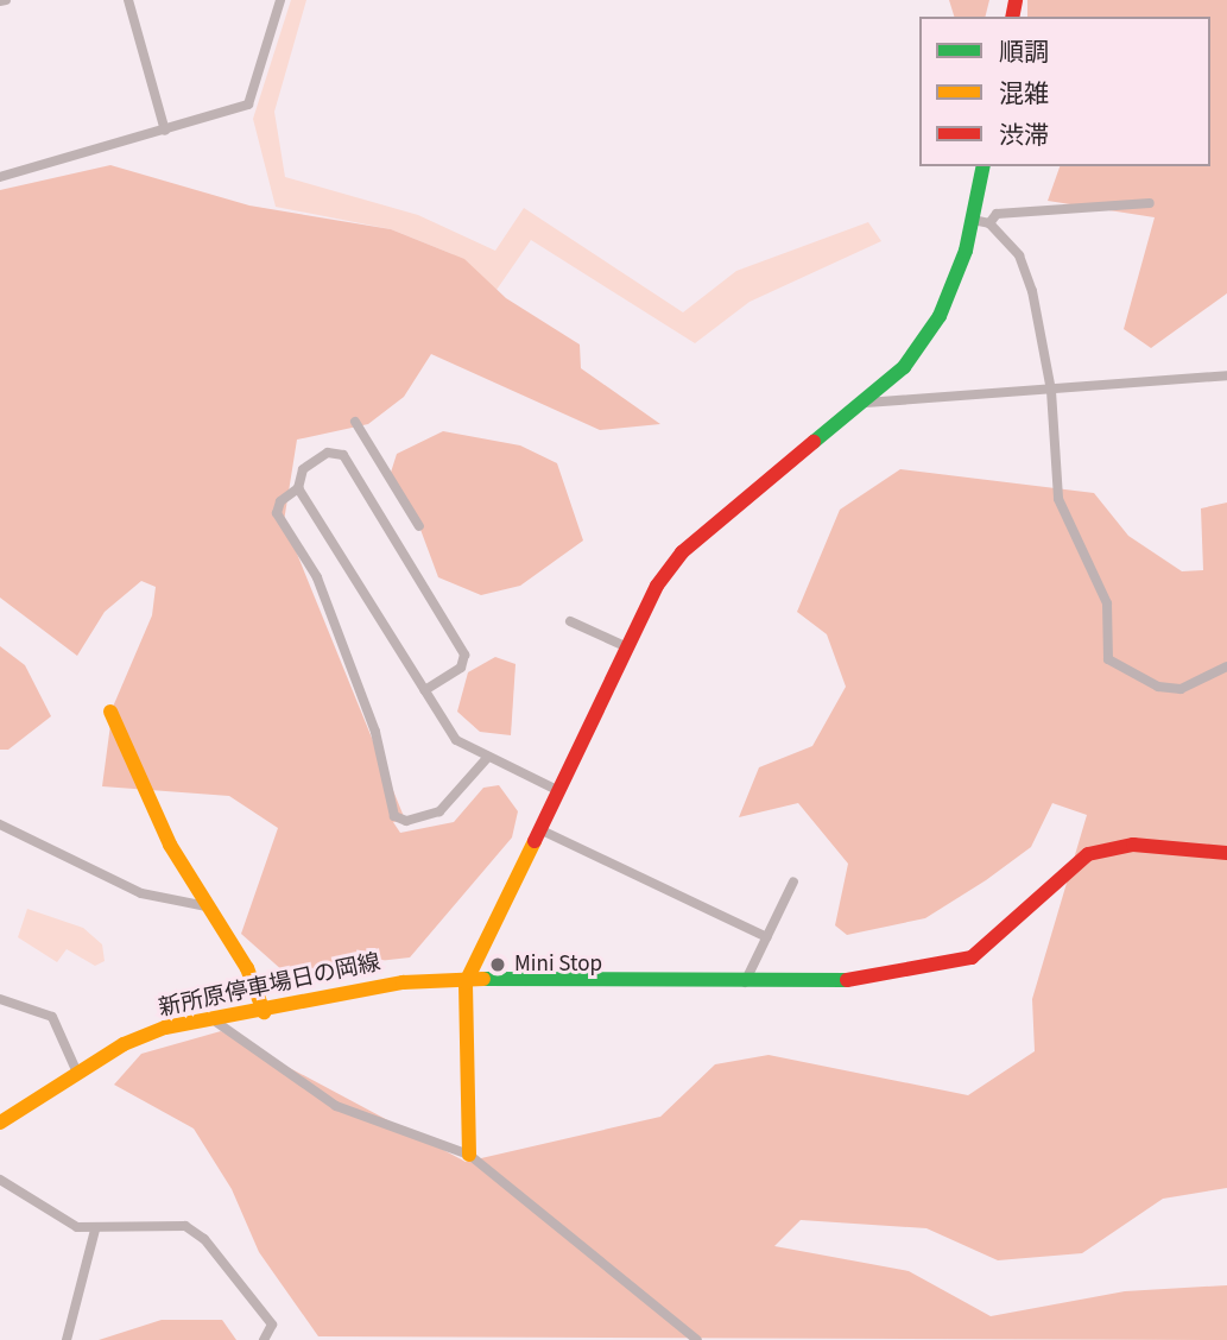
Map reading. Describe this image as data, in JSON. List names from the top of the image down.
{
  "streets": {
    "street": ["新所原停車場日の岡線"]
  },
  "places": ["Mini Stop"],
  "legend": ["順調", "混雑", "渋滞"]
}
